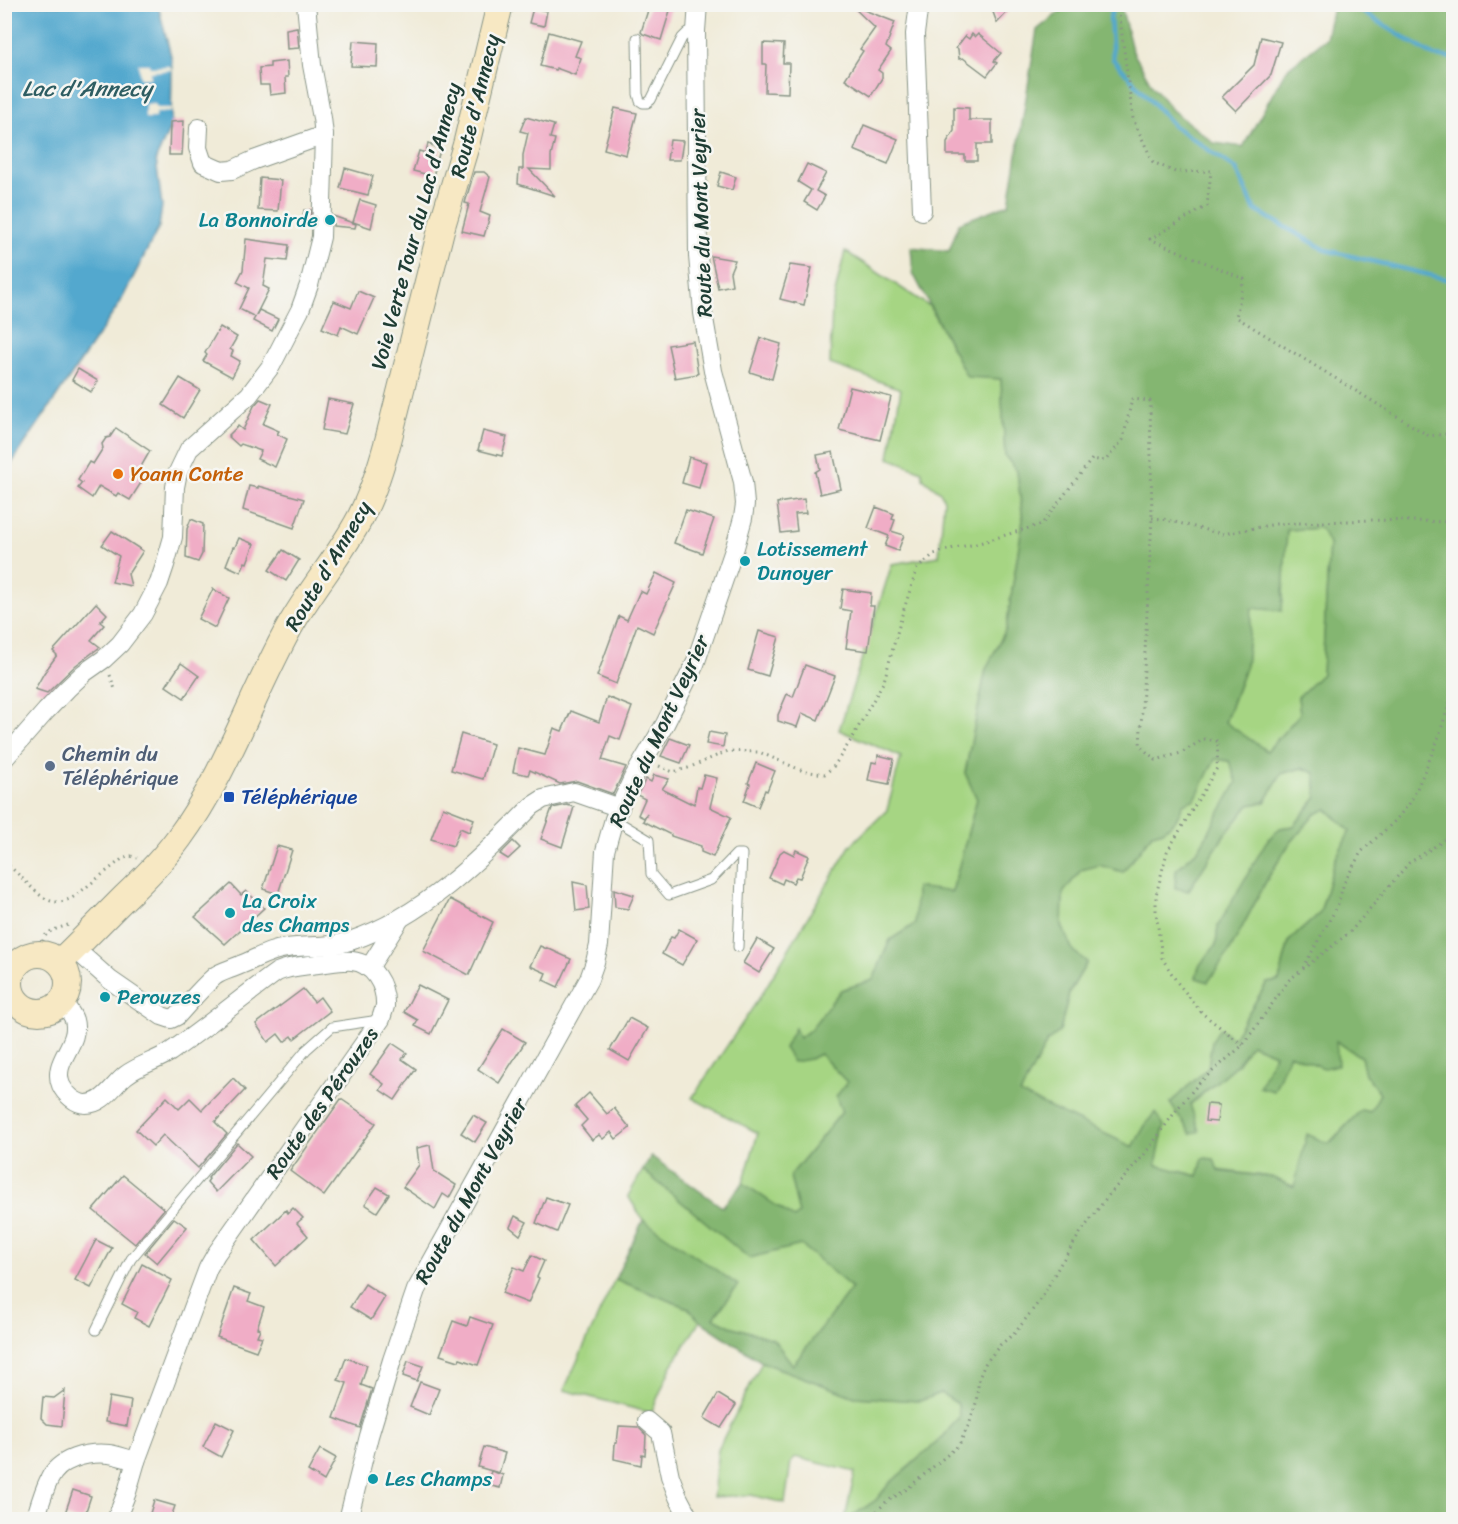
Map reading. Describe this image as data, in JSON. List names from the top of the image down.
{
  "streets": {
    "main road": ["Route d'Annecy"],
    "street": ["Route du Mont Veyrier", "Route des Pérouzes"]
  },
  "water": ["Lac d'Annecy"],
  "places": {
    "other": [
      "La Bonnoirde",
      "Yoann Conte",
      "Lotissement Dunoyer",
      "Chemin du Téléphérique",
      "La Croix des Champs",
      "Perouzes",
      "Les Champs"
    ],
    "transit": ["Téléphérique"]
  }
}
